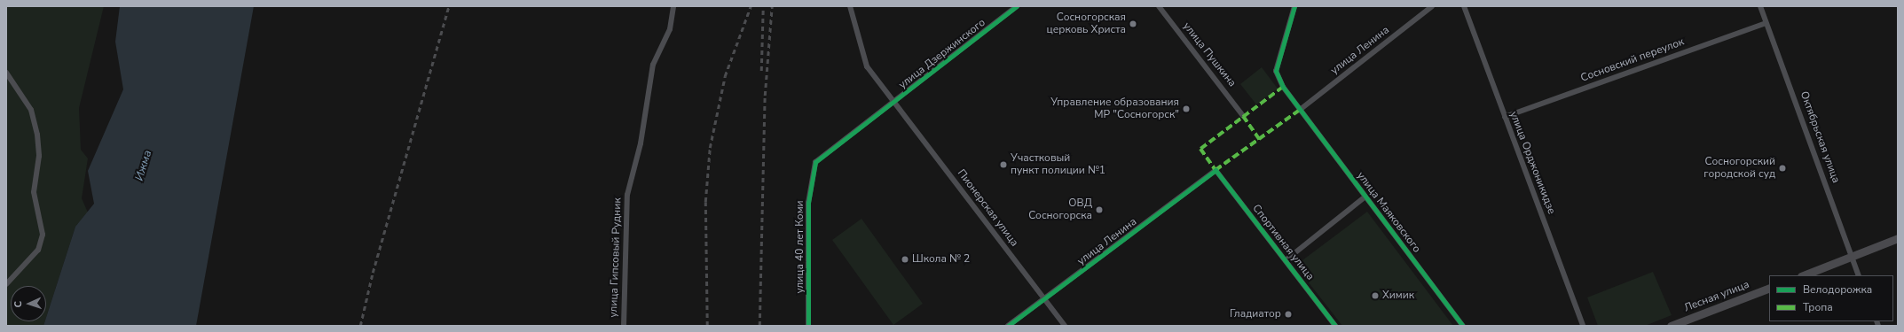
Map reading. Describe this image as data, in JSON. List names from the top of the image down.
{
  "streets": {
    "main road": ["Лесная улица"],
    "street": [
      "улица Ленина",
      "улица Дзержинского",
      "улица Пушкина",
      "Сосновский переулок",
      "Октябрьская улица",
      "улица Орджоникидзе",
      "Пионерская улица",
      "улица Маяковского",
      "Спортивная улица",
      "улица 40 лет Коми",
      "улица Гипсовый Рудник"
    ]
  },
  "crossings": [
    ["улица Ленина", "Пионерская улица"],
    ["улица Ленина", "улица Маяковского"],
    ["улица Ленина", "Спортивная улица"],
    ["улица Дзержинского", "Пионерская улица"],
    ["улица Дзержинского", "улица 40 лет Коми"],
    ["Сосновский переулок", "Октябрьская улица"],
    ["Сосновский переулок", "улица Орджоникидзе"],
    ["Пионерская улица", "улица 40 лет Коми"]
  ],
  "water": ["Ижма"],
  "places": [
    "Сосногорская церковь Христа",
    "Управление образования МР \"Сосногорск\"",
    "Участковый пункт полиции №1",
    "Сосногорский городской суд",
    "ОВД Сосногорска",
    "Школа № 2",
    "Химик",
    "Гладиатор"
  ],
  "legend": ["Велодорожка", "Тропа"],
  "north": "left"
}
